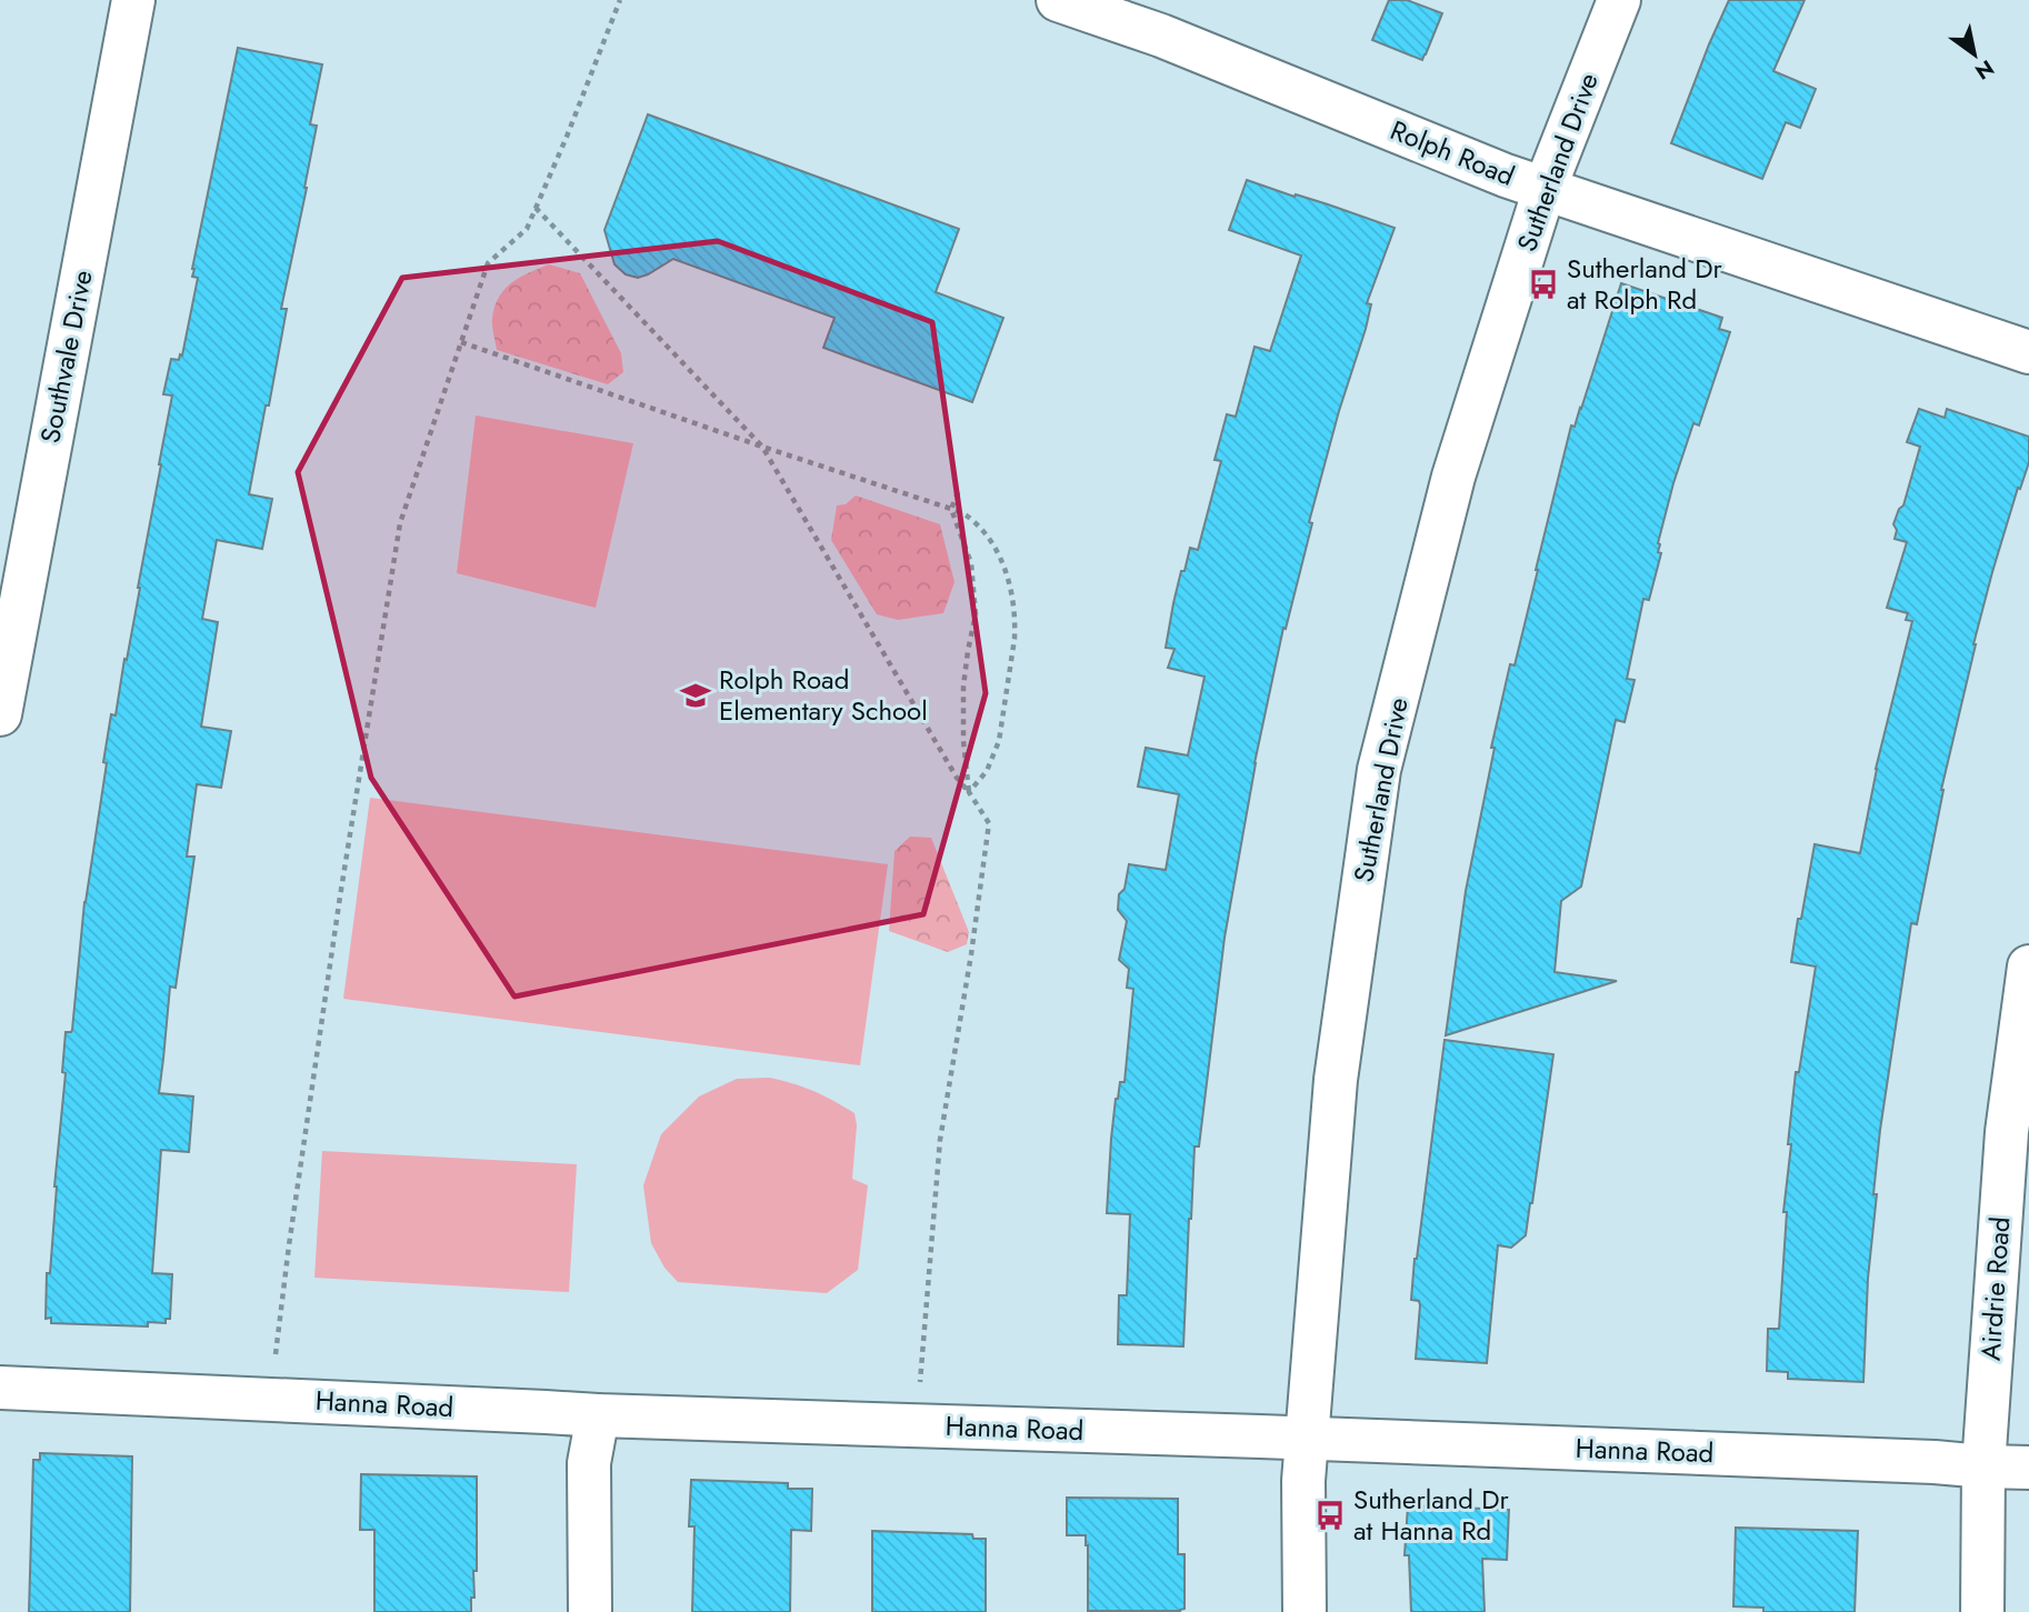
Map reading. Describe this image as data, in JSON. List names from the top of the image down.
{
  "streets": {
    "street": [
      "Rolph Road",
      "Sutherland Drive",
      "Southvale Drive",
      "Airdrie Road",
      "Hanna Road"
    ]
  },
  "crossings": [
    ["Rolph Road", "Sutherland Drive"],
    ["Sutherland Drive", "Hanna Road"],
    ["Airdrie Road", "Hanna Road"]
  ],
  "places": {
    "bus stop": ["Sutherland Dr at Rolph Rd", "Sutherland Dr at Hanna Rd"],
    "school or university": ["Rolph Road Elementary School"]
  },
  "north": "bottom right"
}
